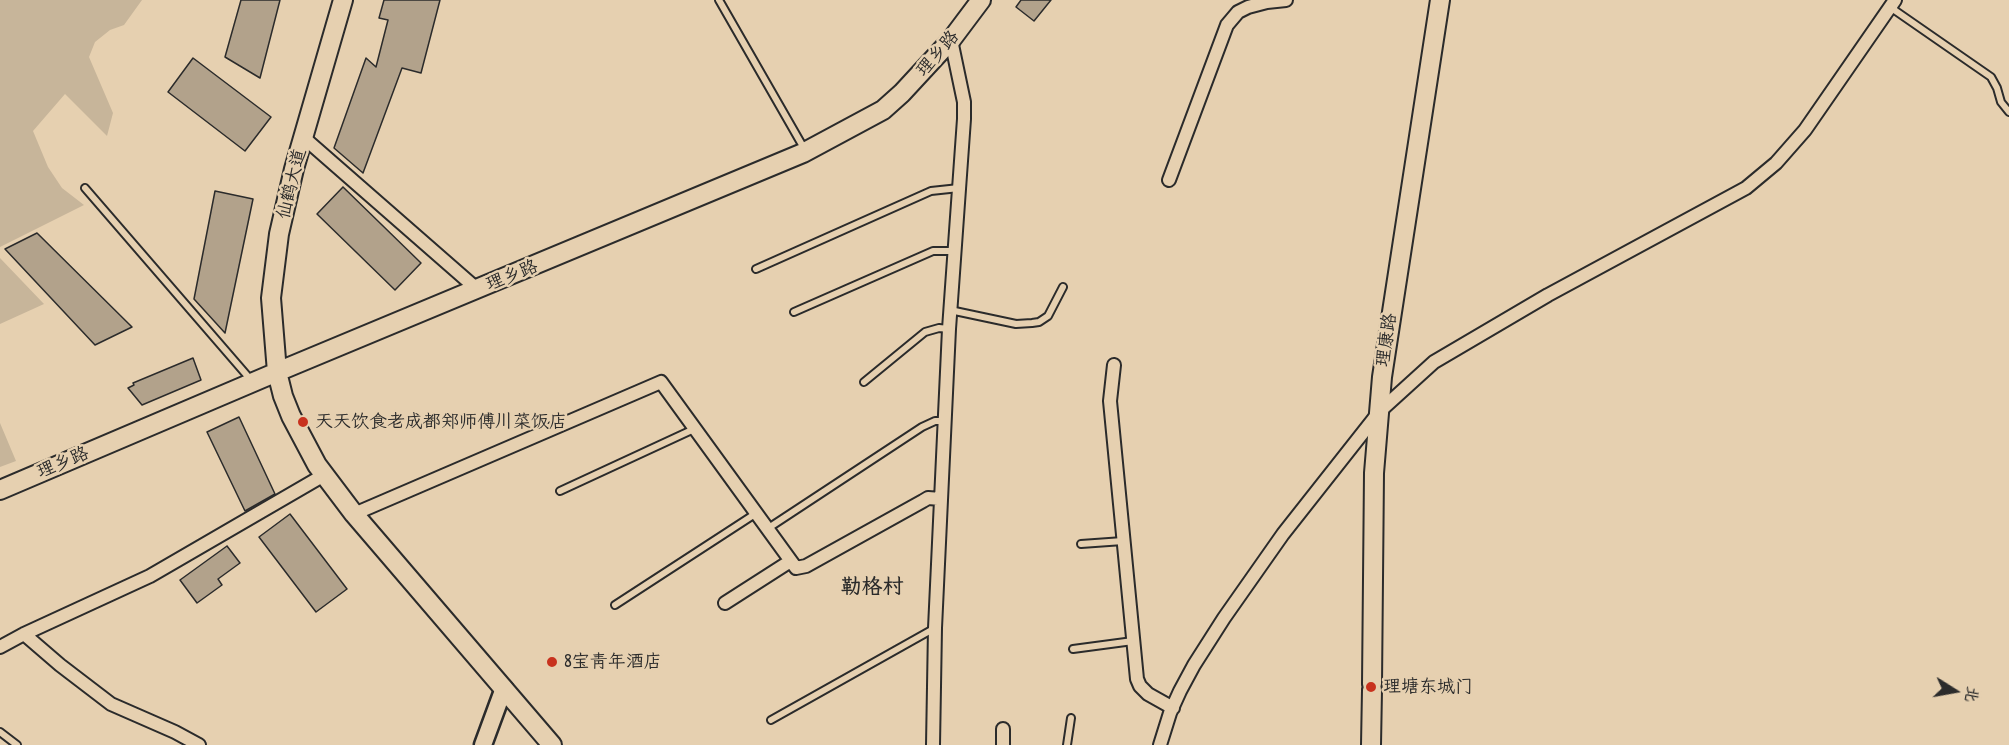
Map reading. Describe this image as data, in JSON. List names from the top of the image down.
{
  "streets": {
    "main road": ["理乡路", "仙鹤大道", "理康路"]
  },
  "crossings": [
    ["理乡路", "仙鹤大道"]
  ],
  "districts": ["勒格村"],
  "places": ["天天饮食老成都郑师傅川菜饭店", "8宝青年酒店", "理塘东城门"],
  "north": "right"
}
